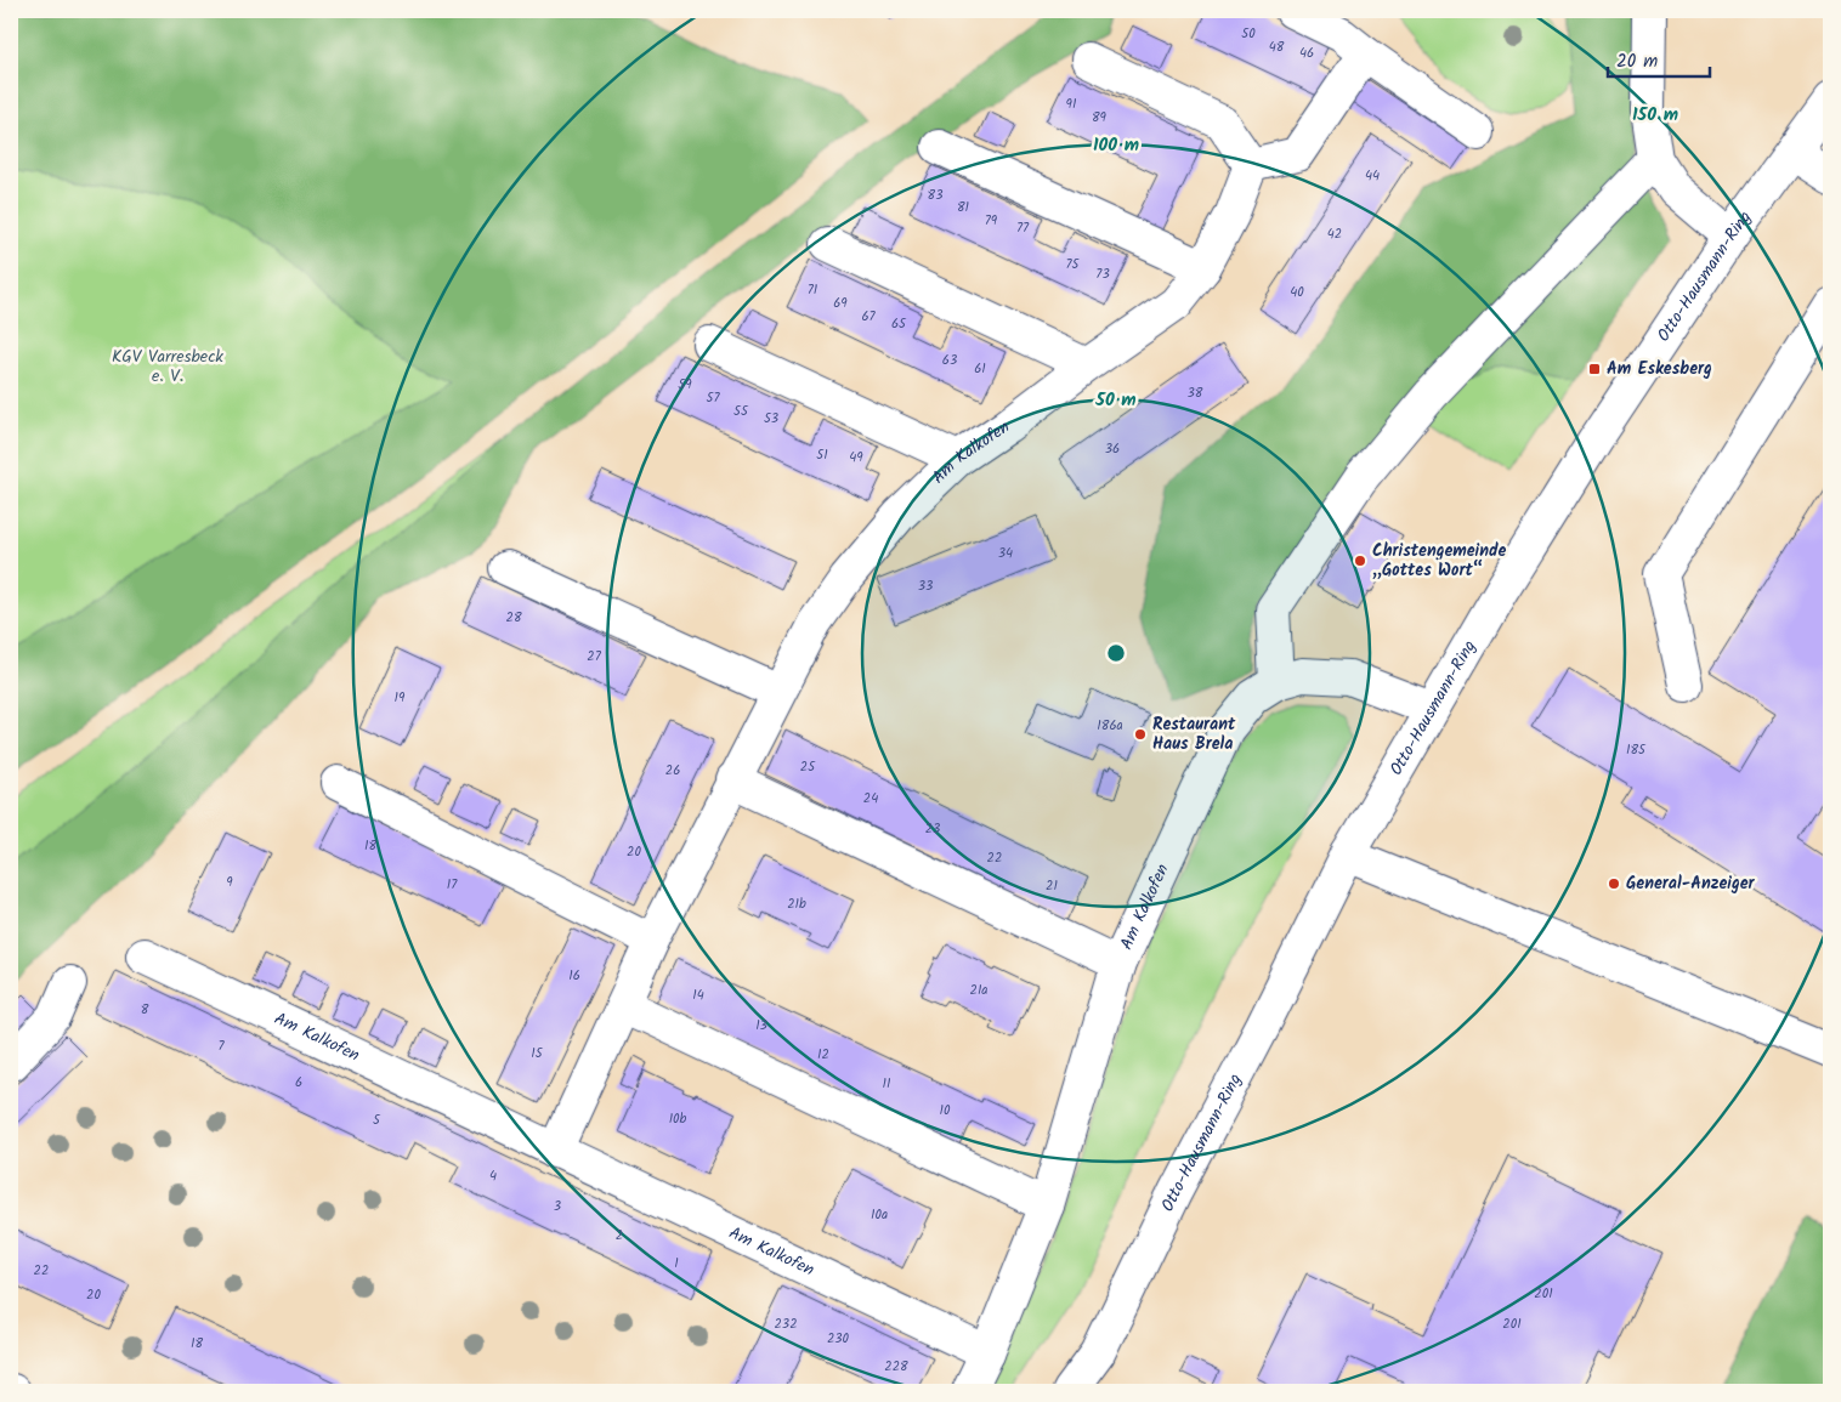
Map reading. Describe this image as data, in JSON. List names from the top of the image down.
{
  "streets": {
    "street": ["Otto-Hausmann-Ring", "Am Kalkofen"]
  },
  "crossings": [
    ["Otto-Hausmann-Ring", "Am Kalkofen"]
  ],
  "parks": ["KGV Varresbeck e. V."],
  "places": {
    "transit": ["Am Eskesberg"],
    "other": ["Christengemeinde „Gottes Wort“", "Restaurant Haus Brela", "General-Anzeiger"]
  },
  "house_numbers": [
    "50",
    "48",
    "46",
    "91",
    "89",
    "44",
    "83",
    "81",
    "79",
    "77",
    "42",
    "75",
    "73",
    "71",
    "40",
    "69",
    "67",
    "65",
    "63",
    "61",
    "59",
    "38",
    "57",
    "55",
    "53",
    "36",
    "51",
    "49",
    "34",
    "33",
    "28",
    "27",
    "19",
    "186a",
    "185",
    "25",
    "26",
    "24",
    "23",
    "18",
    "20",
    "22",
    "9",
    "17",
    "21",
    "21b",
    "16",
    "21a",
    "14",
    "8",
    "13",
    "7",
    "15",
    "12",
    "6",
    "11",
    "10",
    "10b",
    "5",
    "4",
    "3",
    "10a",
    "2",
    "1",
    "22",
    "201",
    "20",
    "232",
    "201",
    "230",
    "18",
    "228"
  ],
  "scale_bar": "20 m",
  "rings": ["150 m", "100 m", "50 m"]
}
